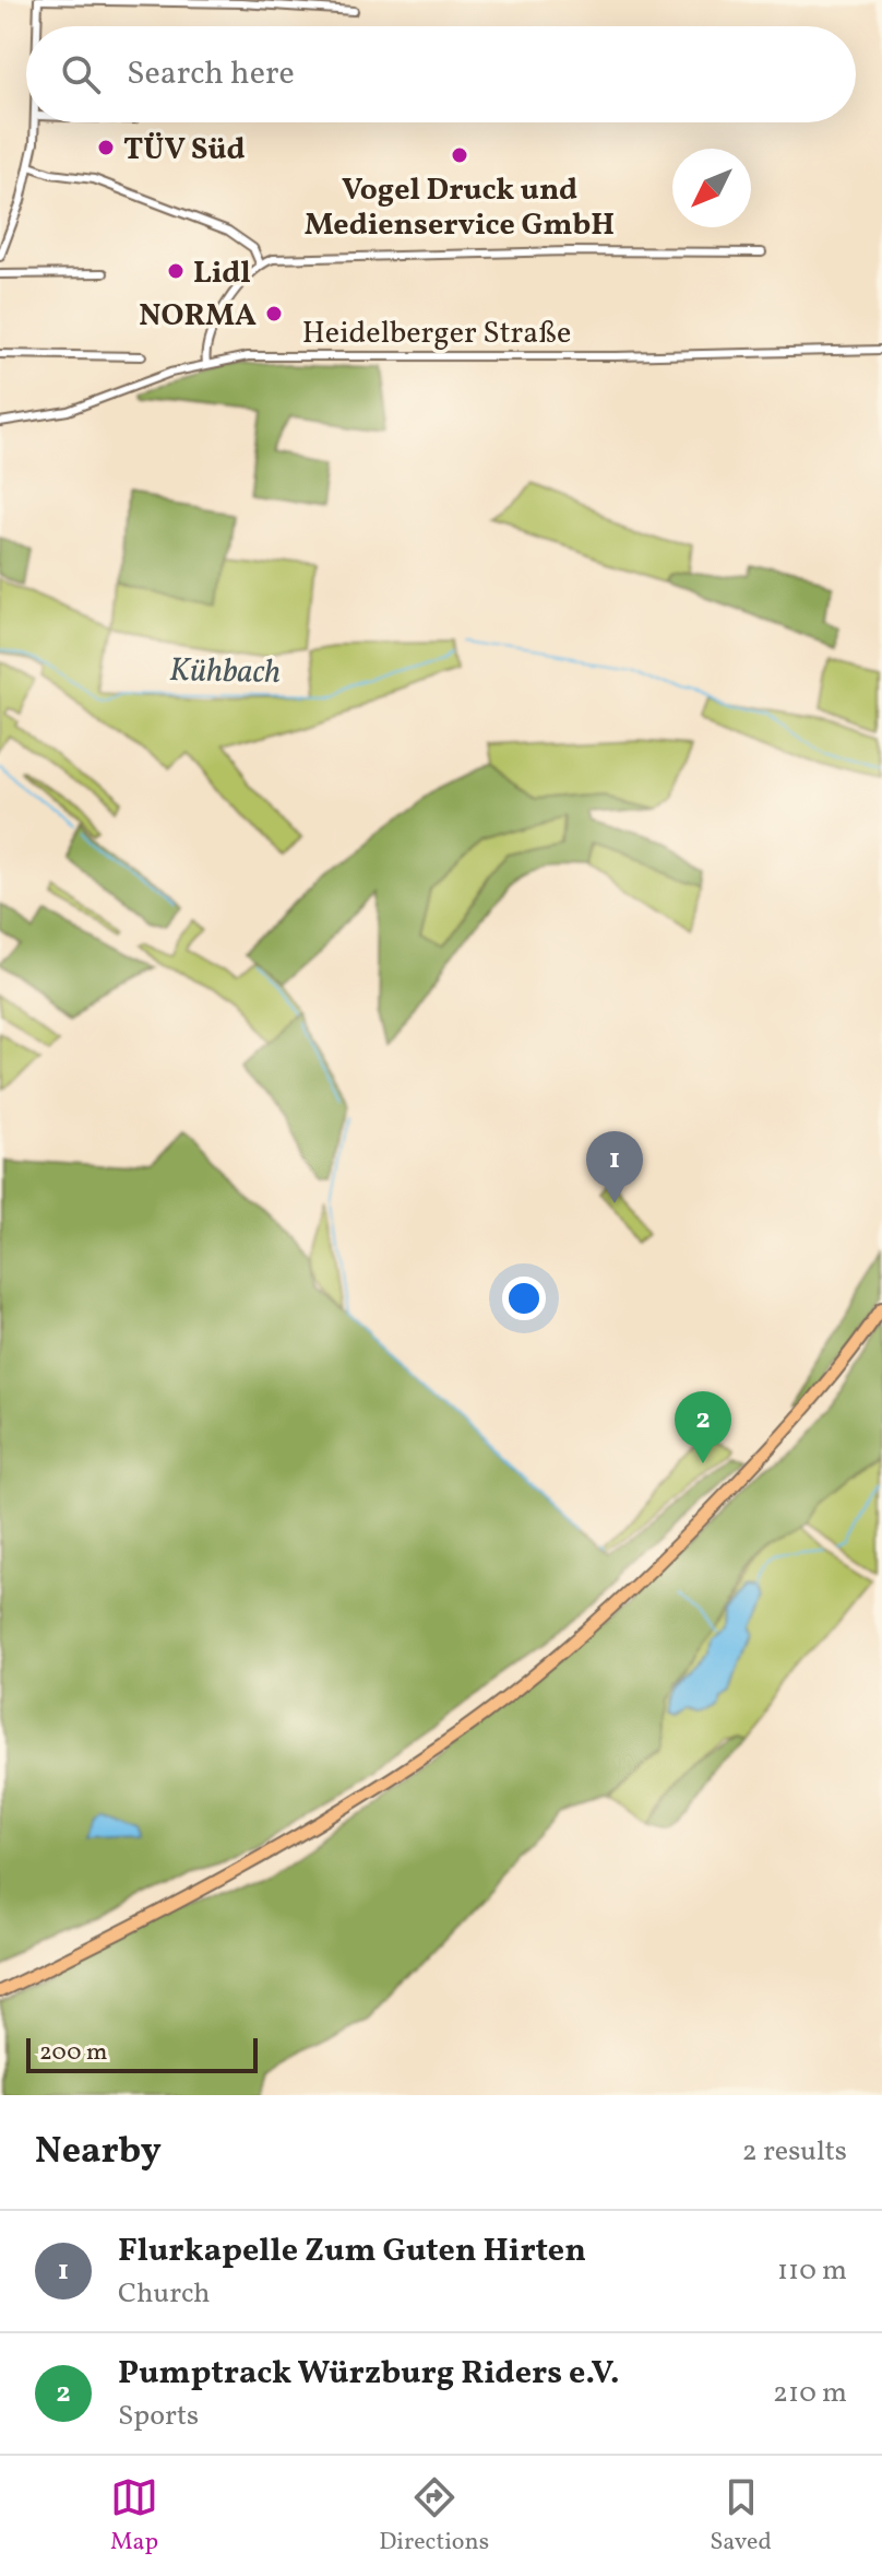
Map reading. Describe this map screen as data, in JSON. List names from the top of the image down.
{
  "streets": {
    "street": ["Heidelberger Straße"]
  },
  "water": ["Kühbach"],
  "places": [
    "TÜV Süd",
    "Vogel Druck und Medienservice GmbH",
    "Lidl",
    "NORMA"
  ],
  "scale_bar": "200 m",
  "north": "bottom left",
  "page": {
    "search": "Search here",
    "pins": ["1", "2"],
    "scale": "200 m",
    "heading": ["Nearby", "2 results"],
    "list": [
      {
        "mark": "1",
        "name": "Flurkapelle Zum Guten Hirten",
        "note": "Church",
        "value": "110 m"
      },
      {
        "mark": "2",
        "name": "Pumptrack Würzburg Riders e.V.",
        "note": "Sports",
        "value": "210 m"
      }
    ],
    "nav": ["Map", "Directions", "Saved"]
  }
}
